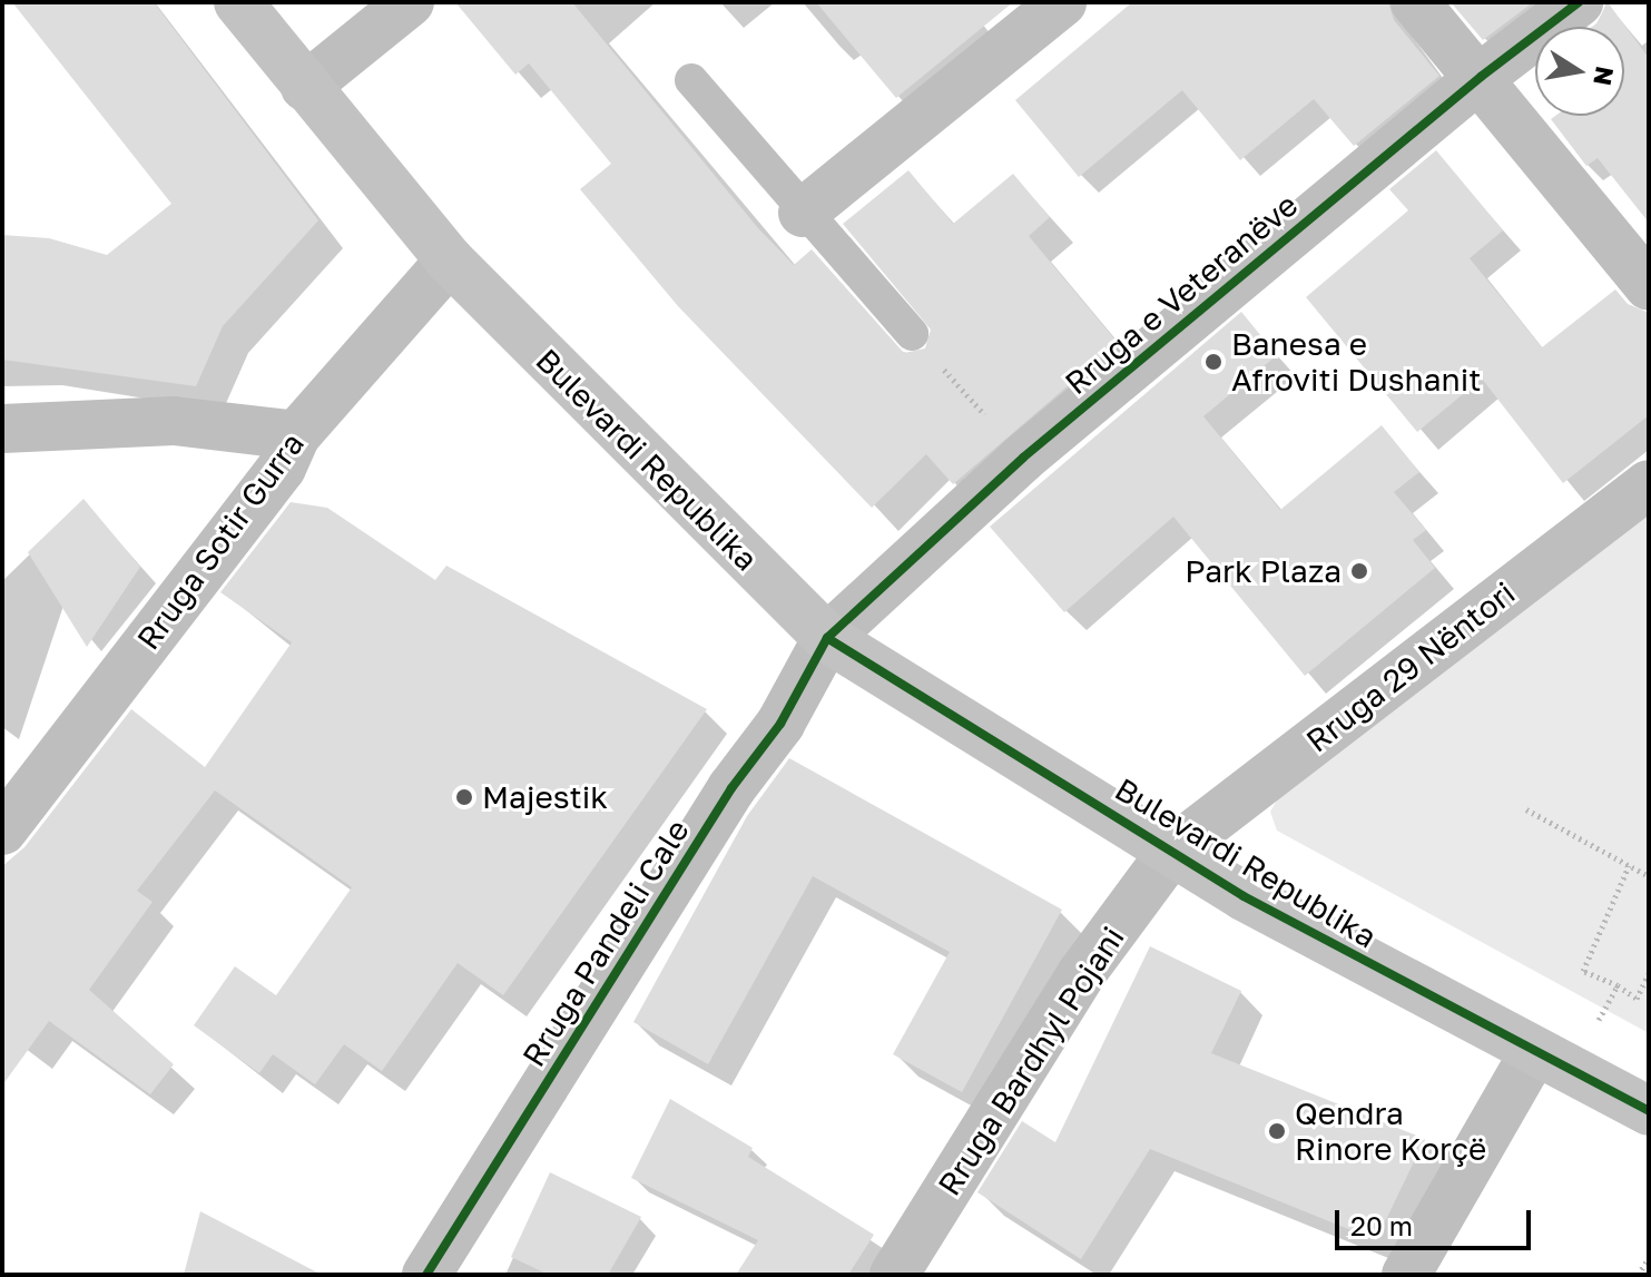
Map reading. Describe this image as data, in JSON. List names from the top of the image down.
{
  "streets": {
    "street": [
      "Rruga e Veteranëve",
      "Bulevardi Republika",
      "Rruga Sotir Gurra",
      "Rruga 29 Nëntori",
      "Rruga Pandeli Cale",
      "Rruga Bardhyl Pojani"
    ]
  },
  "crossings": [
    ["Rruga e Veteranëve", "Bulevardi Republika"],
    ["Rruga e Veteranëve", "Rruga Pandeli Cale"],
    ["Bulevardi Republika", "Rruga Sotir Gurra"],
    ["Bulevardi Republika", "Rruga 29 Nëntori"],
    ["Bulevardi Republika", "Rruga Pandeli Cale"],
    ["Bulevardi Republika", "Rruga Bardhyl Pojani"],
    ["Rruga 29 Nëntori", "Rruga Bardhyl Pojani"]
  ],
  "places": [
    "Banesa e Afroviti Dushanit",
    "Park Plaza",
    "Majestik",
    "Qendra Rinore Korçë"
  ],
  "scale_bar": "20 m",
  "north": "right"
}
